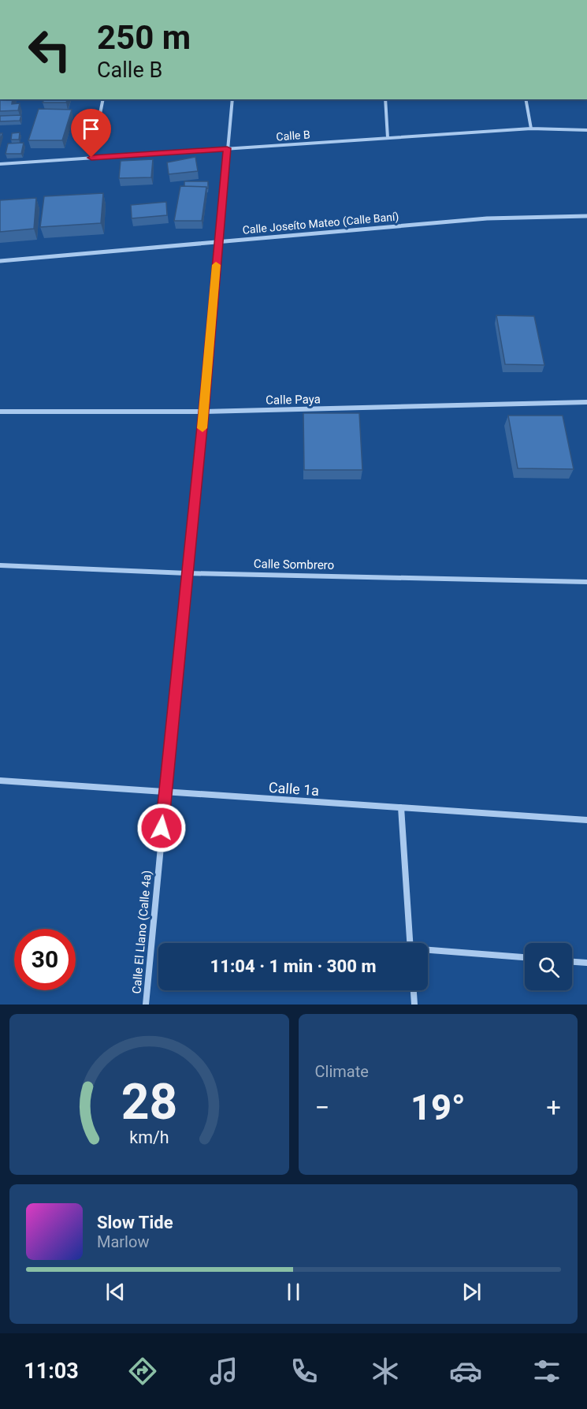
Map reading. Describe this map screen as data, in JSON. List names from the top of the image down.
{
  "streets": {
    "street": [
      "Calle B",
      "Calle Joseíto Mateo (Calle Baní)",
      "Calle Paya",
      "Calle Sombrero",
      "Calle 1a",
      "Calle El Llano (Calle 4a)"
    ]
  },
  "crossings": [
    ["Calle B", "Calle El Llano (Calle 4a)"],
    ["Calle Joseíto Mateo (Calle Baní)", "Calle El Llano (Calle 4a)"],
    ["Calle Paya", "Calle El Llano (Calle 4a)"],
    ["Calle Sombrero", "Calle El Llano (Calle 4a)"],
    ["Calle 1a", "Calle El Llano (Calle 4a)"]
  ],
  "page": {
    "turn": ["250 m", "Calle B"],
    "limit": "30",
    "trip": "11:04 · 1 min · 300 m",
    "tile": "Climate",
    "heat": ["−", "19°", "+"],
    "song": ["Slow Tide", "Marlow"],
    "tabs": "11:03",
    "gauge": ["28", "km/h"]
  }
}
